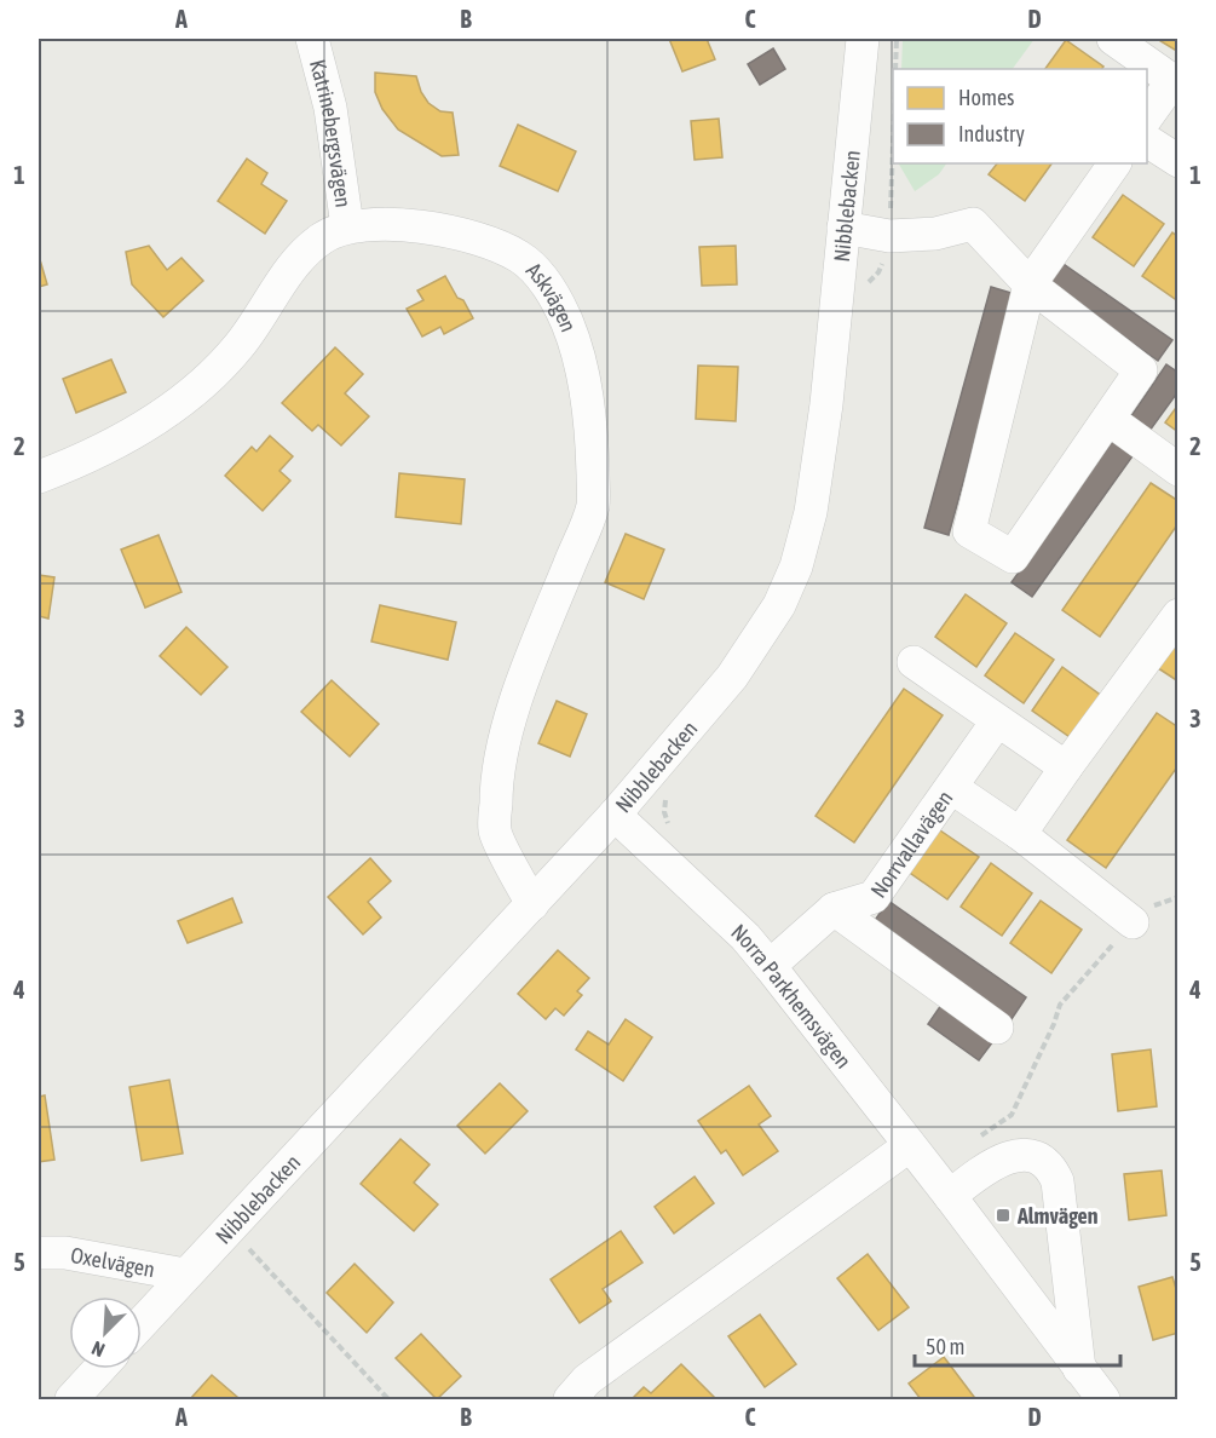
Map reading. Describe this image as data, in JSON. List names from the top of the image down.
{
  "streets": {
    "street": [
      "Katrinebergsvägen",
      "Nibblebacken",
      "Askvägen",
      "Norrvallavägen",
      "Norra Parkhemsvägen",
      "Oxelvägen"
    ]
  },
  "crossings": [
    ["Katrinebergsvägen", "Askvägen"],
    ["Nibblebacken", "Askvägen"],
    ["Nibblebacken", "Norra Parkhemsvägen"],
    ["Nibblebacken", "Oxelvägen"],
    ["Norrvallavägen", "Norra Parkhemsvägen"]
  ],
  "places": {
    "transit": ["Almvägen"]
  },
  "legend": ["Homes", "Industry"],
  "scale_bar": "50 m",
  "north": "bottom left",
  "grid": {
    "columns": [
      "A",
      "B",
      "C",
      "D"
    ],
    "rows": [
      "1",
      "2",
      "3",
      "4",
      "5"
    ]
  }
}
